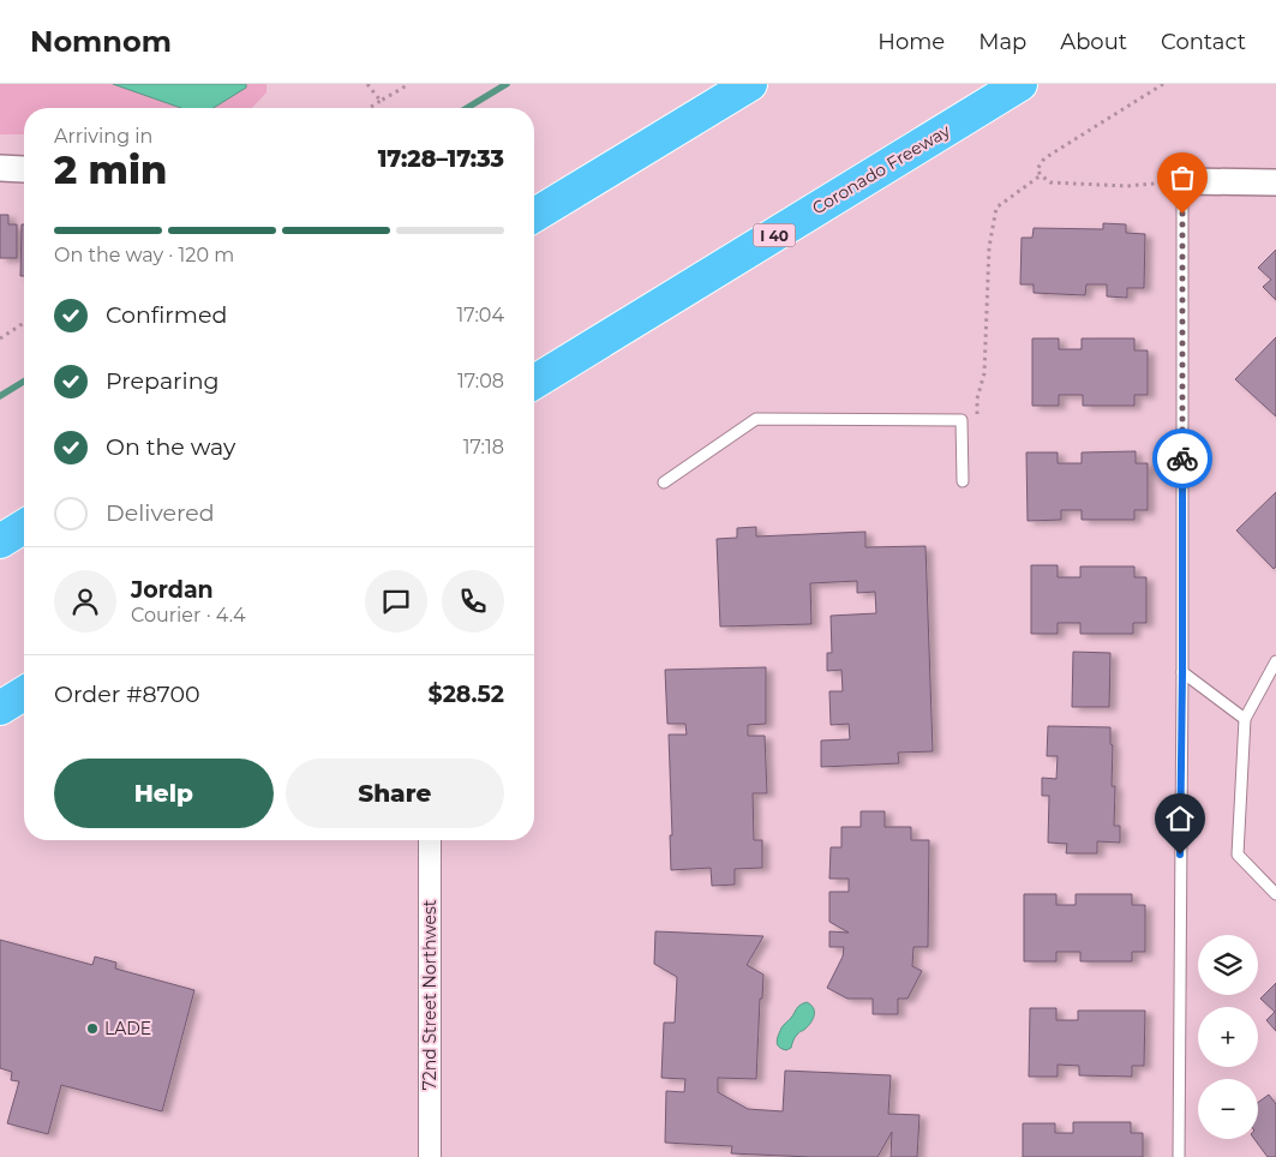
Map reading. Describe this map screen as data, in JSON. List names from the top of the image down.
{
  "streets": {
    "highway": ["Coronado Freeway", "I 40"],
    "street": ["72nd Street Northwest"]
  },
  "places": ["LADE"],
  "page": {
    "header": "Nomnom",
    "nav": [
      "Home",
      "Map",
      "About",
      "Contact"
    ],
    "heading": ["2 min", "Arriving in", "17:28–17:33"],
    "panel": [
      "Jordan",
      "Courier · 4.4",
      "Order #8700",
      "$28.52"
    ],
    "bar": "On the way · 120 m",
    "list": [
      ["Confirmed", "17:04"],
      ["Preparing", "17:08"],
      ["On the way", "17:18"],
      "Delivered"
    ],
    "buttons": ["Help", "Share"],
    "map_buttons": ["+", "−"]
  }
}
